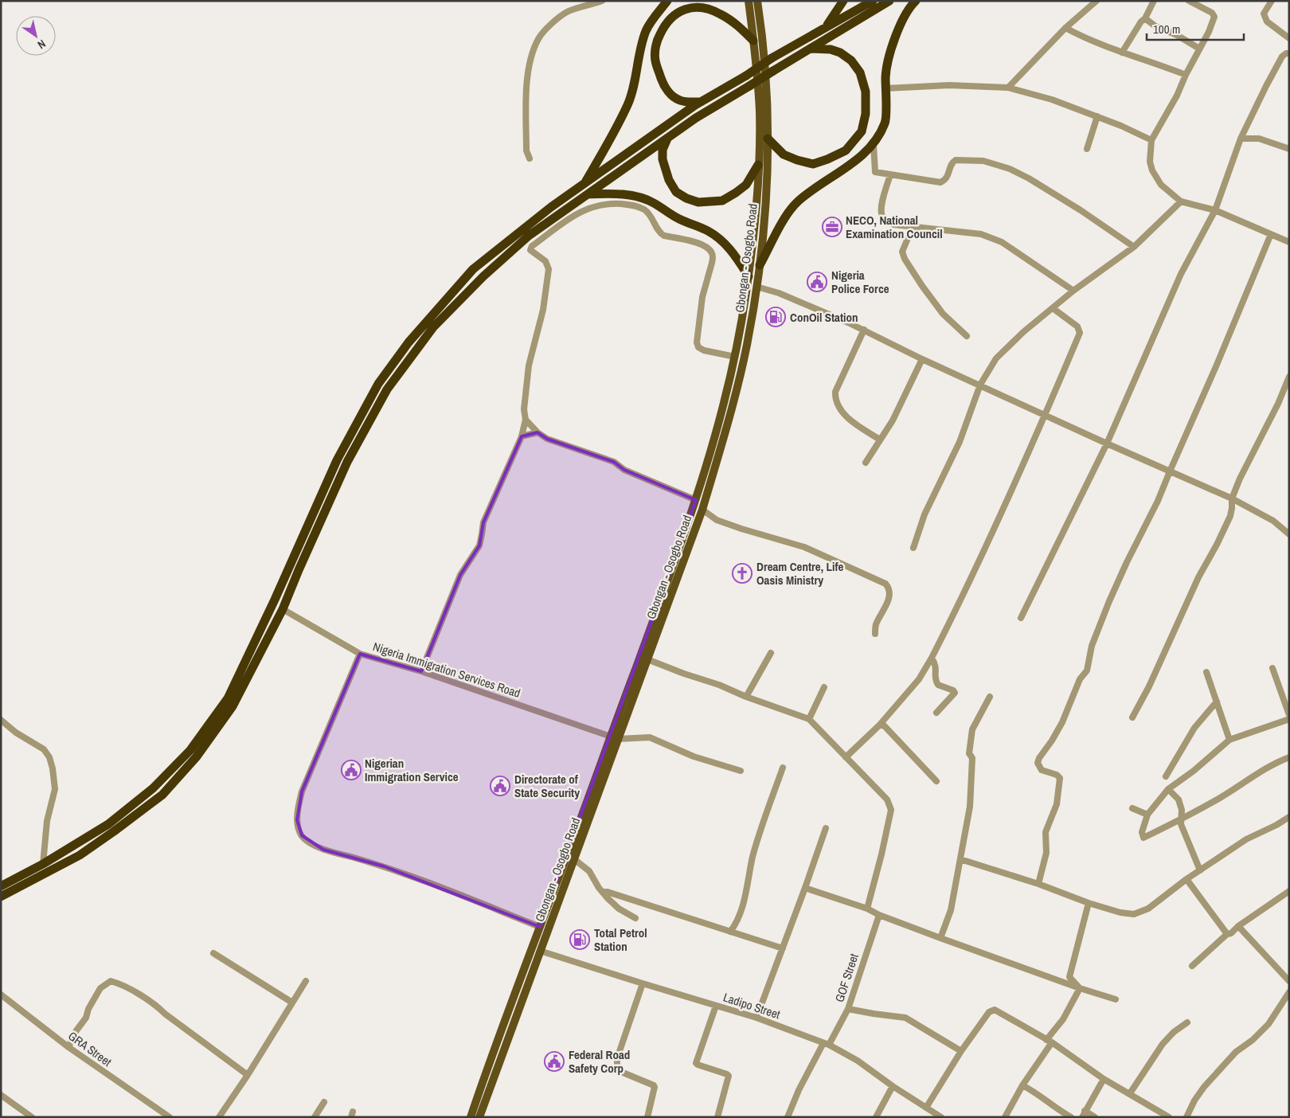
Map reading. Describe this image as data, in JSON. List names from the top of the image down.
{
  "streets": {
    "main road": ["Gbongan - Osogbo Road"],
    "street": [
      "Nigeria Immigration Services Road",
      "GOF Street",
      "Ladipo Street",
      "GRA Street"
    ]
  },
  "crossings": [
    ["Gbongan - Osogbo Road", "Nigeria Immigration Services Road"],
    ["Gbongan - Osogbo Road", "Ladipo Street"],
    ["GOF Street", "Ladipo Street"]
  ],
  "places": {
    "office": ["NECO, National Examination Council"],
    "public building": [
      "Nigeria Police Force",
      "Nigerian Immigration Service",
      "Directorate of State Security",
      "Federal Road Safety Corp"
    ],
    "fuel station": ["ConOil Station", "Total Petrol Station"],
    "church": ["Dream Centre, Life Oasis Ministry"]
  },
  "scale_bar": "100 m",
  "north": "bottom right"
}
